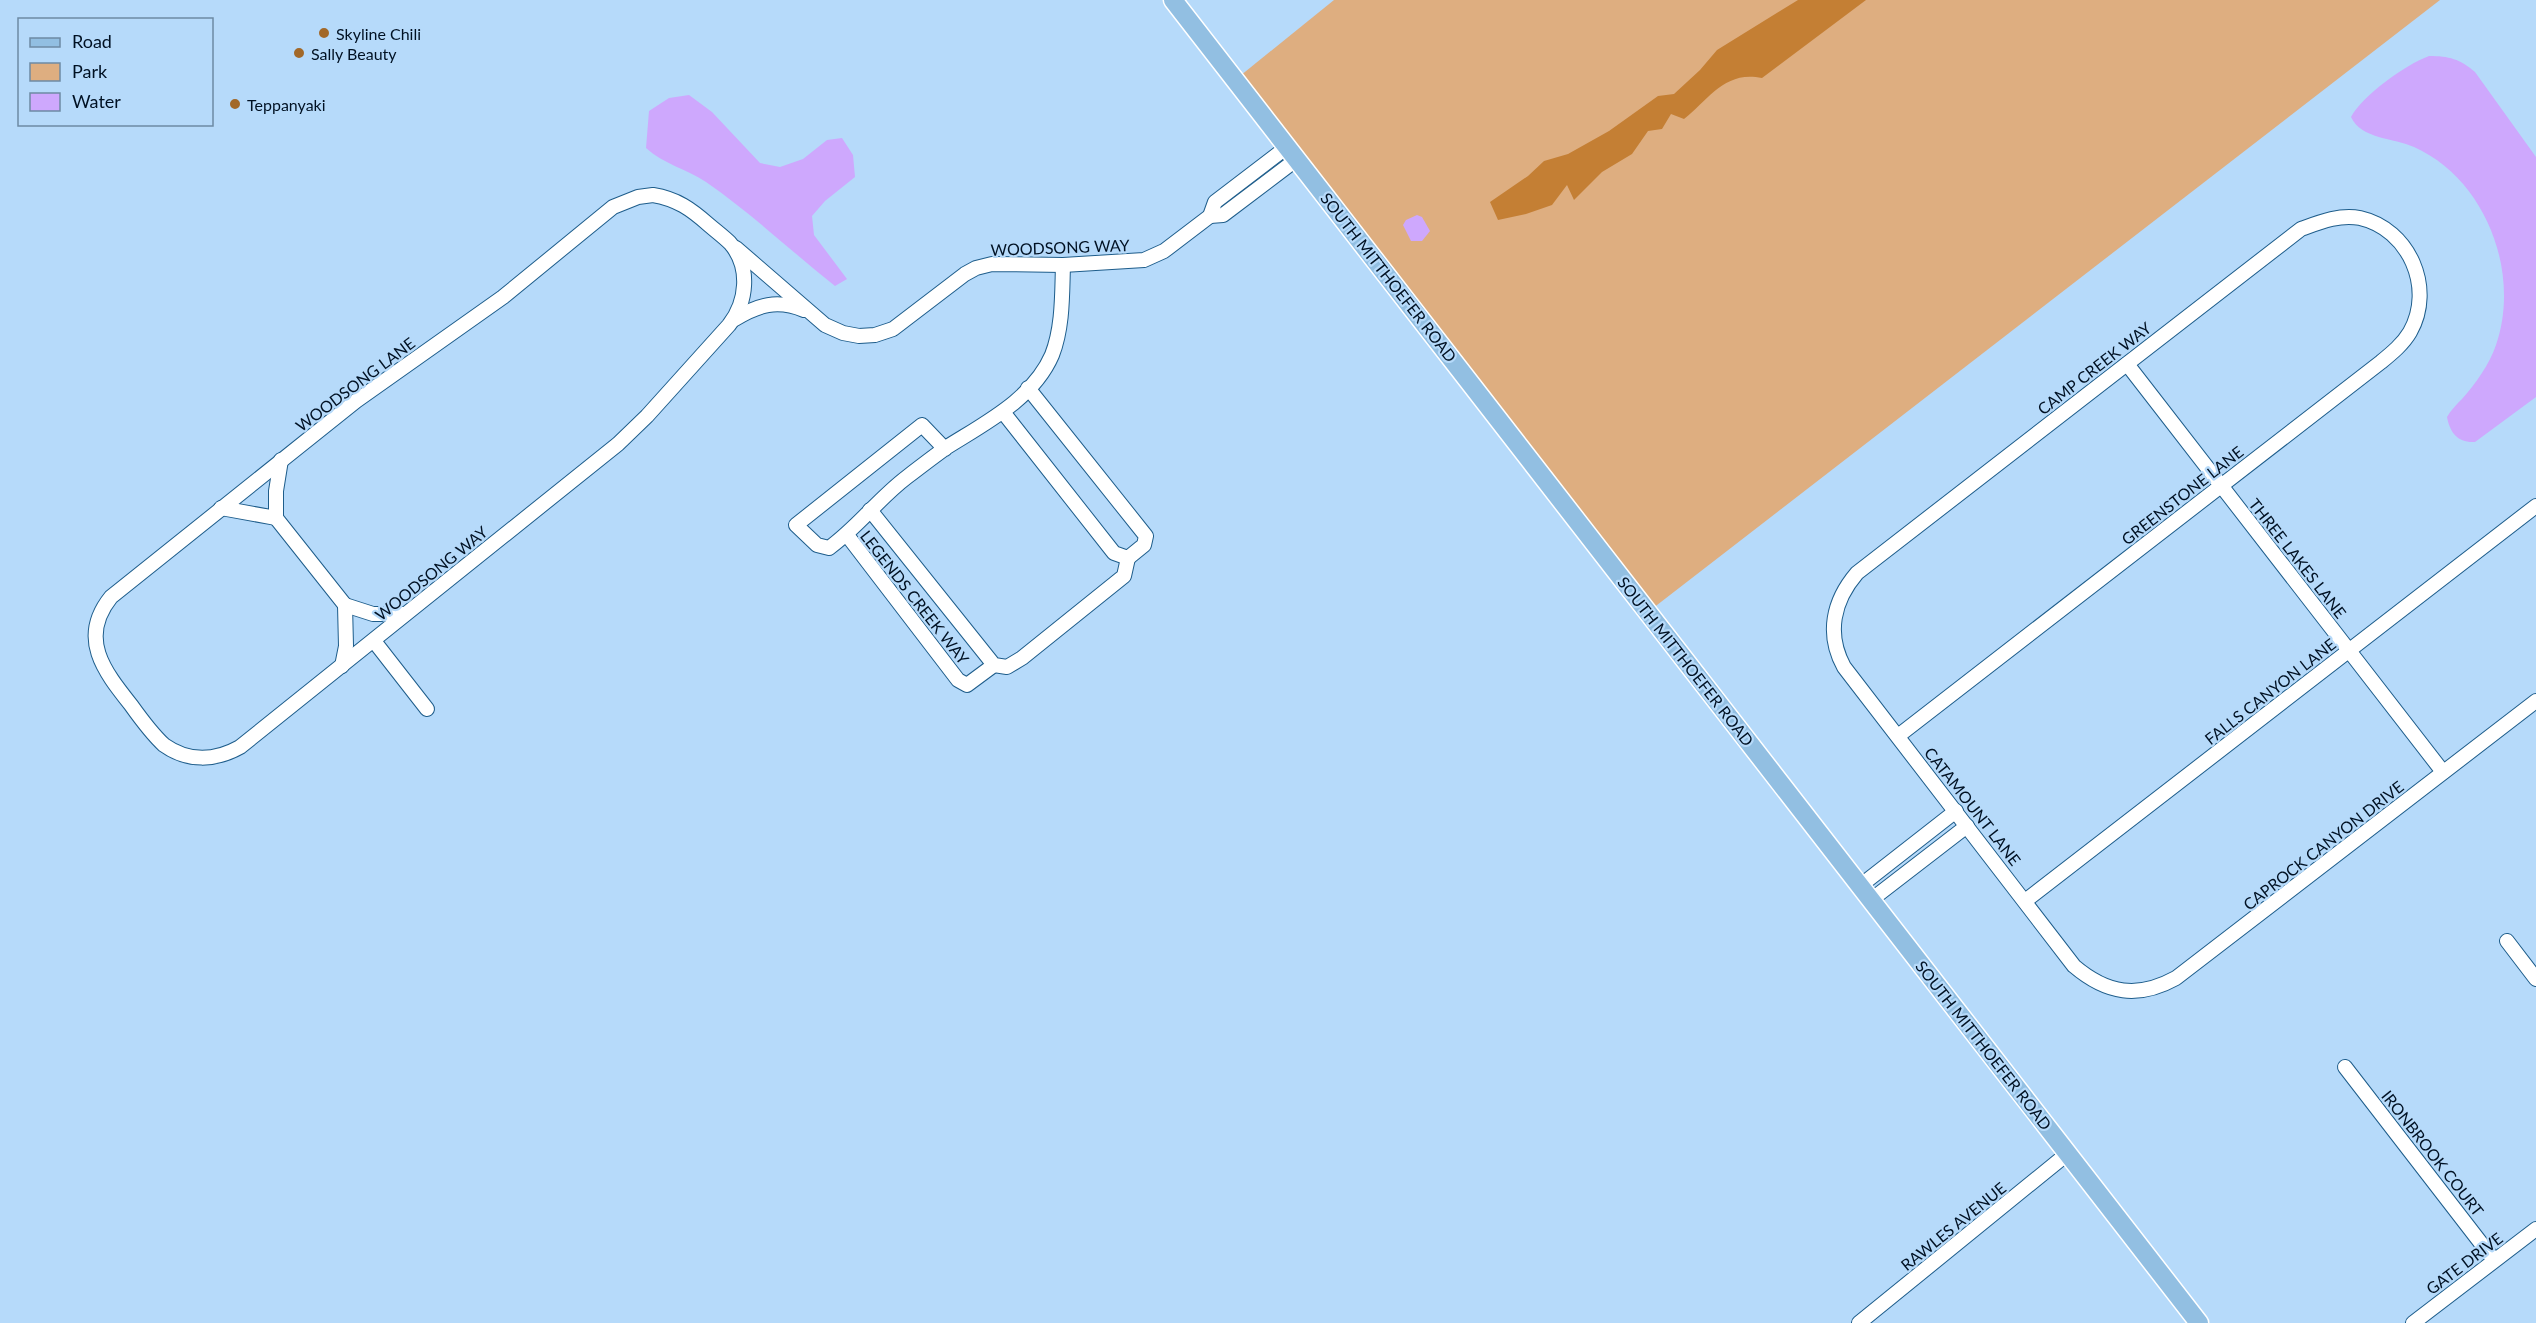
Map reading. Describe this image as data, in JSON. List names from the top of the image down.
{
  "streets": {
    "main road": ["SOUTH MITTHOEFER ROAD"],
    "street": [
      "WOODSONG WAY",
      "CAMP CREEK WAY",
      "WOODSONG LANE",
      "GREENSTONE LANE",
      "THREE LAKES LANE",
      "LEGENDS CREEK WAY",
      "FALLS CANYON LANE",
      "CATAMOUNT LANE",
      "CAPROCK CANYON DRIVE",
      "IRONBROOK COURT",
      "RAWLES AVENUE",
      "GATE DRIVE"
    ]
  },
  "crossings": [
    ["WOODSONG WAY", "SOUTH MITTHOEFER ROAD"],
    ["WOODSONG WAY", "WOODSONG LANE"],
    ["SOUTH MITTHOEFER ROAD", "RAWLES AVENUE"],
    ["CAMP CREEK WAY", "GREENSTONE LANE"],
    ["CAMP CREEK WAY", "THREE LAKES LANE"],
    ["CAMP CREEK WAY", "CATAMOUNT LANE"],
    ["GREENSTONE LANE", "THREE LAKES LANE"],
    ["GREENSTONE LANE", "CATAMOUNT LANE"],
    ["THREE LAKES LANE", "FALLS CANYON LANE"],
    ["THREE LAKES LANE", "CAPROCK CANYON DRIVE"],
    ["FALLS CANYON LANE", "CATAMOUNT LANE"],
    ["CATAMOUNT LANE", "CAPROCK CANYON DRIVE"],
    ["IRONBROOK COURT", "GATE DRIVE"]
  ],
  "places": ["Skyline Chili", "Sally Beauty", "Teppanyaki"],
  "legend": ["Road", "Park", "Water"]
}
